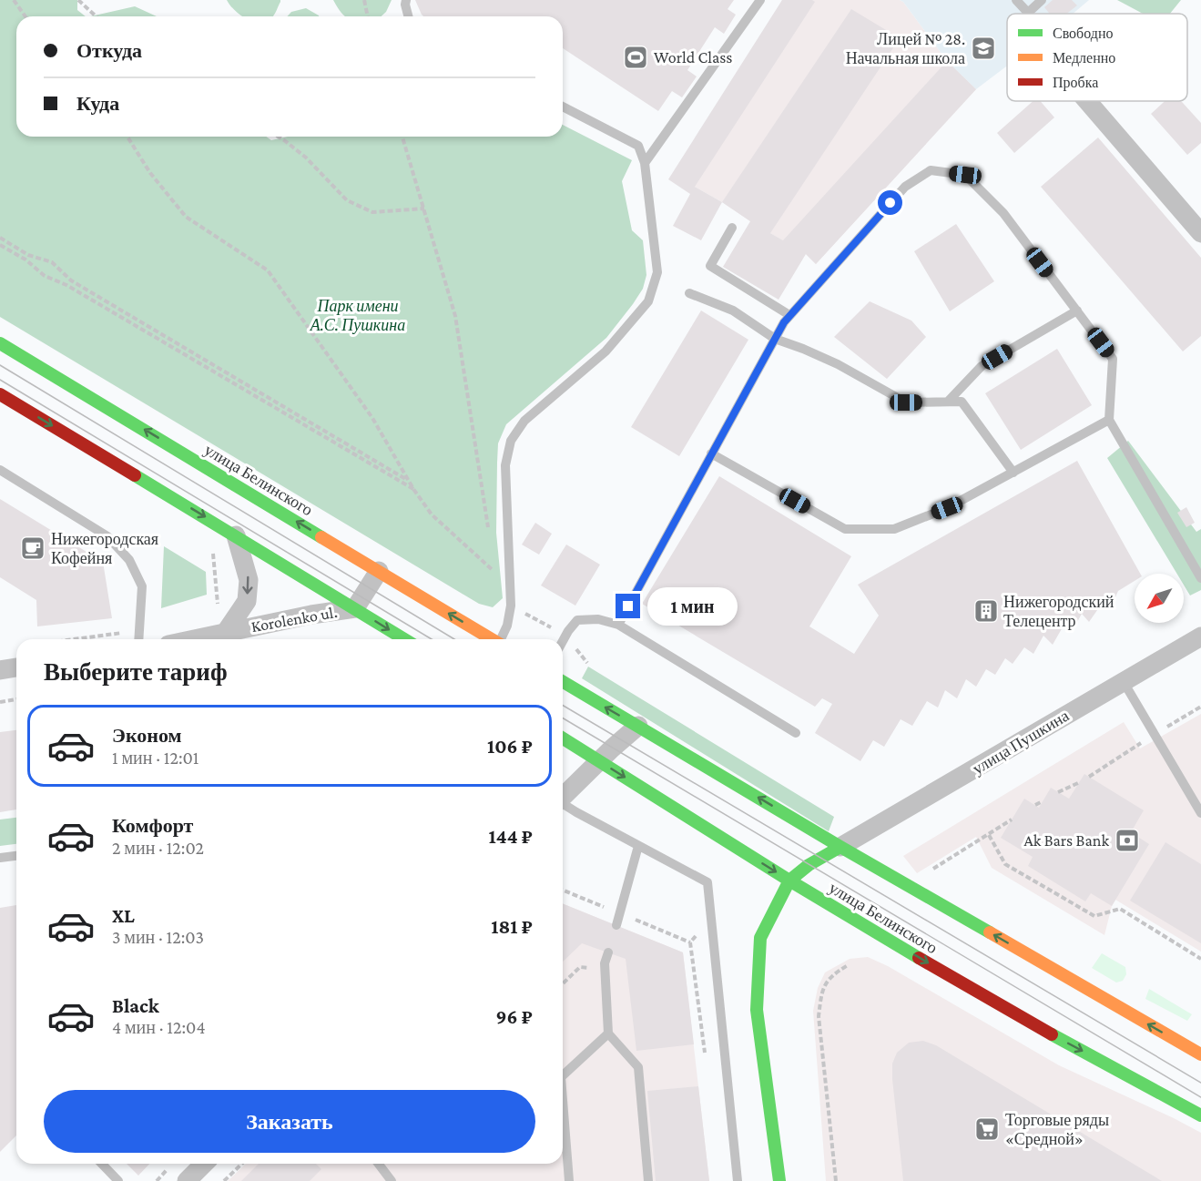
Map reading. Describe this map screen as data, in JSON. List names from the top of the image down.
{
  "streets": {
    "main road": ["улица Белинского"],
    "street": ["Korolenko ul.", "улица Пушкина"]
  },
  "parks": ["Парк имени А.С. Пушкина"],
  "places": {
    "school or university": ["Лицей № 28. Начальная школа"],
    "sports": ["World Class"],
    "cafe": ["Нижегородская Кофейня"],
    "building": ["Нижегородский Телецентр"],
    "bank": ["Ak Bars Bank"],
    "supermarket": ["Торговые ряды «Средной»"]
  },
  "legend": ["Свободно", "Медленно", "Пробка"],
  "north": "bottom left",
  "page": {
    "banner": ["Откуда", "Куда"],
    "bubble": "1 мин",
    "heading": "Выберите тариф",
    "list": [
      {
        "name": "Эконом",
        "note": "1 мин · 12:01",
        "value": "106 ₽"
      },
      {
        "name": "Комфорт",
        "note": "2 мин · 12:02",
        "value": "144 ₽"
      },
      {
        "name": "XL",
        "note": "3 мин · 12:03",
        "value": "181 ₽"
      },
      {
        "name": "Black",
        "note": "4 мин · 12:04",
        "value": "96 ₽"
      }
    ],
    "buttons": "Заказать"
  }
}
